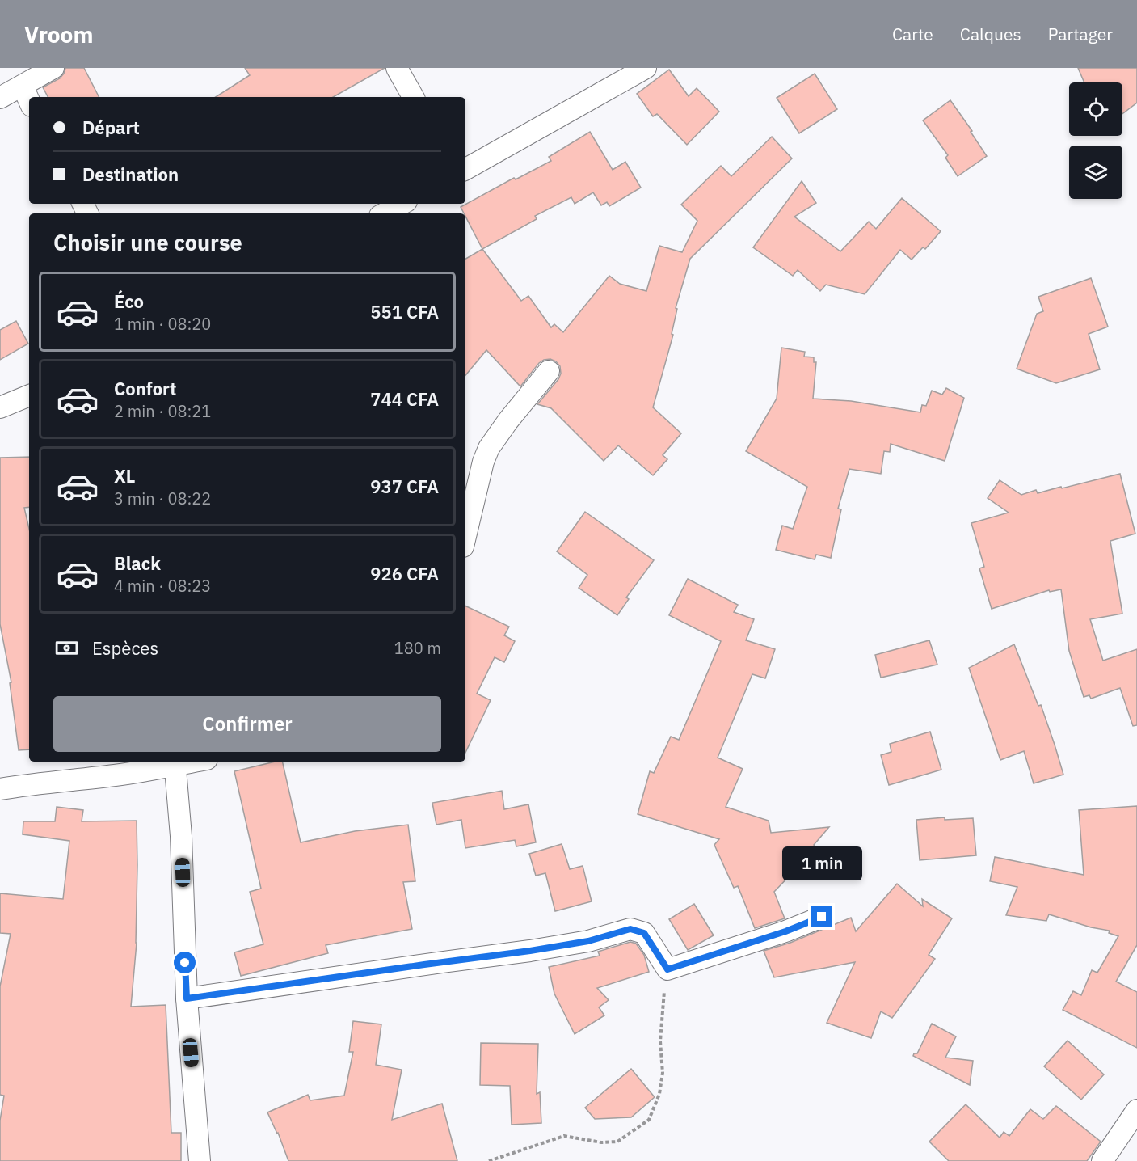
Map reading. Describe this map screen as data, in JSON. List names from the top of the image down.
{
  "page": {
    "header": "Vroom",
    "nav": ["Carte", "Calques", "Partager"],
    "banner": ["Départ", "Destination"],
    "heading": "Choisir une course",
    "list": [
      {
        "name": "Éco",
        "note": "1 min · 08:20",
        "value": "551 CFA"
      },
      {
        "name": "Confort",
        "note": "2 min · 08:21",
        "value": "744 CFA"
      },
      {
        "name": "XL",
        "note": "3 min · 08:22",
        "value": "937 CFA"
      },
      {
        "name": "Black",
        "note": "4 min · 08:23",
        "value": "926 CFA"
      }
    ],
    "pay": ["Espèces", "180 m"],
    "buttons": "Confirmer",
    "bubble": "1 min"
  }
}
